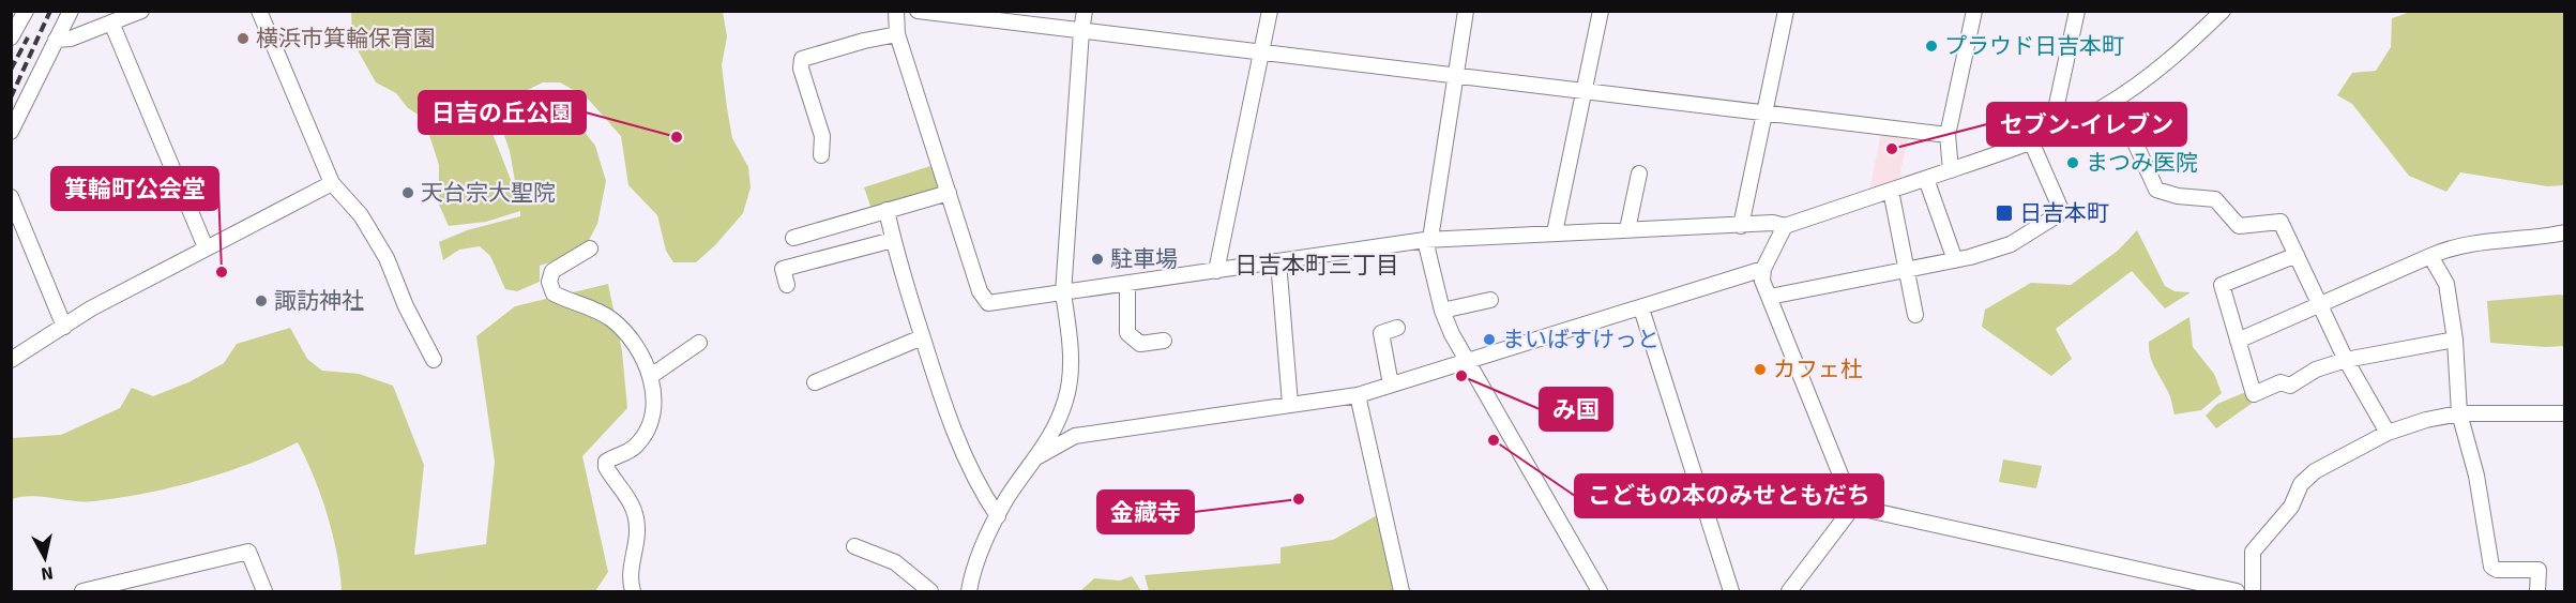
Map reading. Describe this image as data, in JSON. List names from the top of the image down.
{
  "districts": ["日吉本町三丁目"],
  "places": {
    "other": [
      "横浜市箕輪保育園",
      "プラウド日吉本町",
      "日吉の丘公園",
      "セブン-イレブン",
      "まつみ医院",
      "天台宗大聖院",
      "駐車場",
      "箕輪町公会堂",
      "諏訪神社",
      "まいばすけっと",
      "カフェ杜",
      "み国",
      "こどもの本のみせともだち",
      "金藏寺"
    ],
    "transit": ["日吉本町"]
  },
  "north": "bottom"
}
